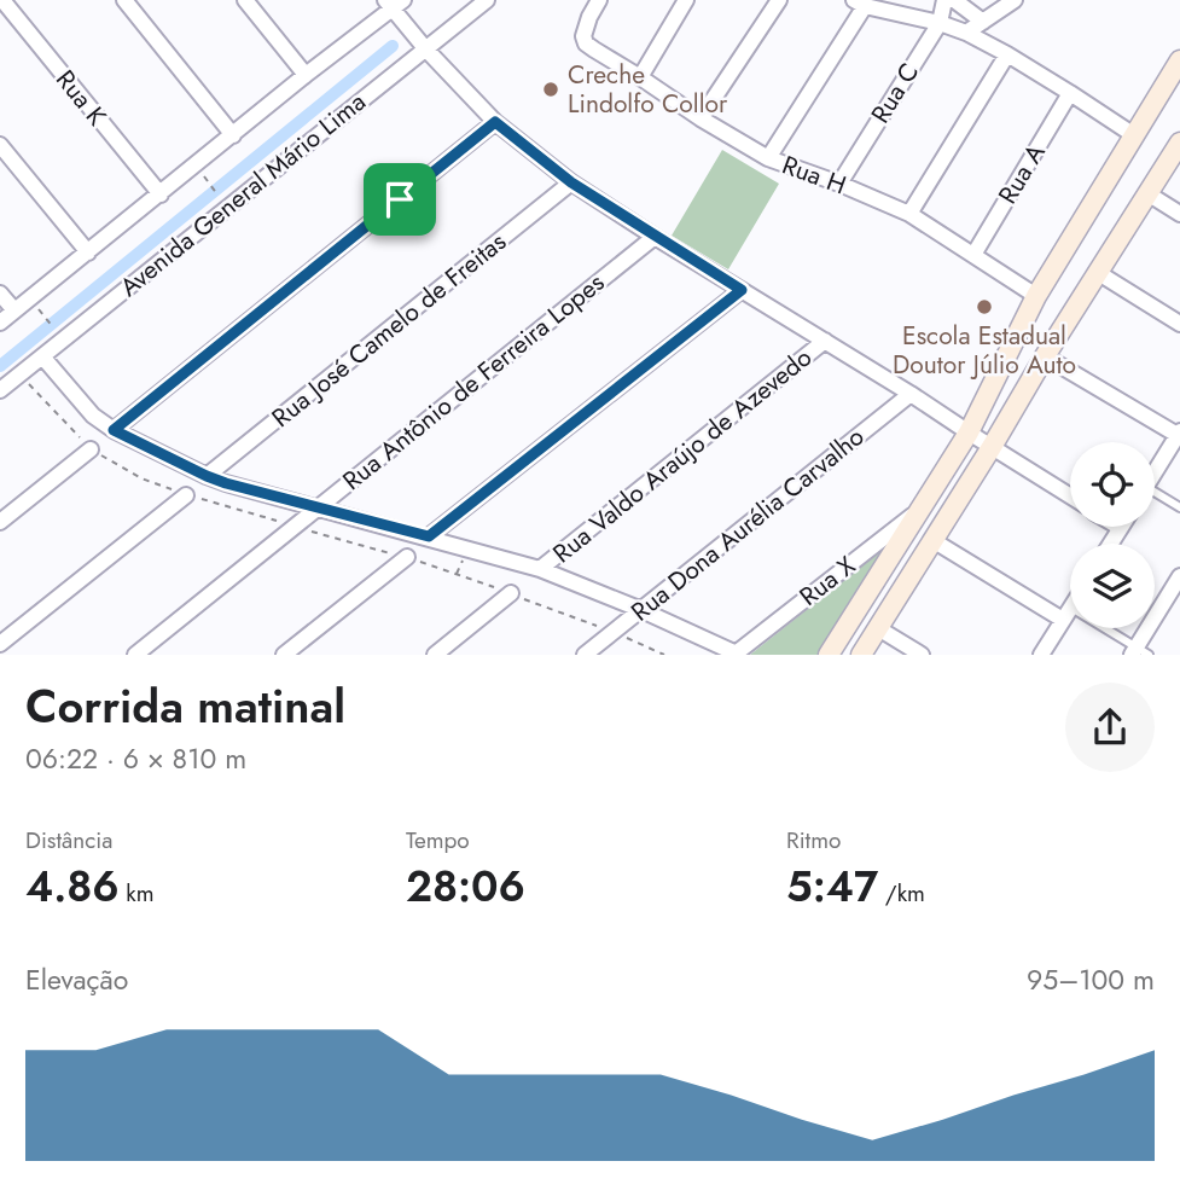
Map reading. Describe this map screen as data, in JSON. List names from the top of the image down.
{
  "streets": {
    "street": [
      "Rua C",
      "Rua K",
      "Rua A",
      "Rua H",
      "Avenida General Mário Lima",
      "Rua José Camelo de Freitas",
      "Rua Antônio de Ferreira Lopes",
      "Rua Valdo Araújo de Azevedo",
      "Rua Dona Aurélia Carvalho",
      "Rua X"
    ]
  },
  "crossings": [
    ["Rua C", "Rua H"],
    ["Rua K", "Avenida General Mário Lima"],
    ["Rua A", "Rua H"]
  ],
  "places": ["Creche Lindolfo Collor", "Escola Estadual Doutor Júlio Auto"],
  "page": {
    "heading": ["Corrida matinal", "06:22 · 6 × 810 m"],
    "stats": [
      ["Distância", "4.86 km"],
      ["Tempo", "28:06"],
      ["Ritmo", "5:47 /km"]
    ],
    "chart": ["Elevação", "95–100 m"]
  }
}
